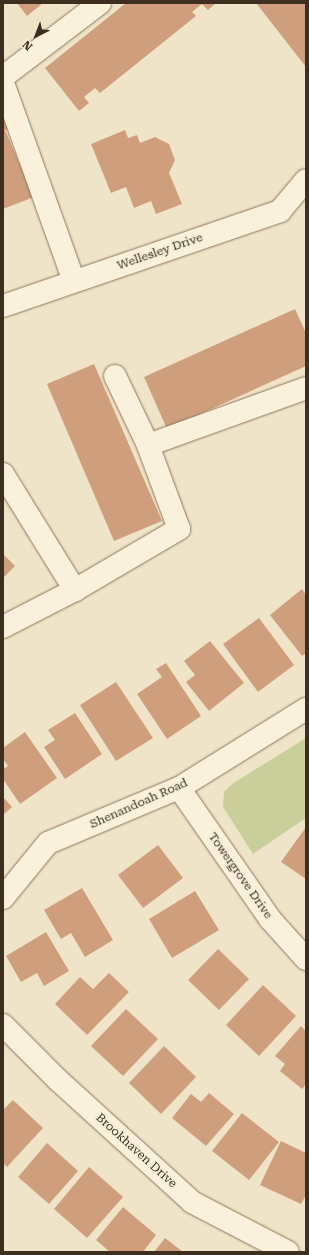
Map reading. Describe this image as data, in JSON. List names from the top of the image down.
{
  "streets": {
    "street": [
      "Wellesley Drive",
      "Shenandoah Road",
      "Towergrove Drive",
      "Brookhaven Drive"
    ]
  },
  "crossings": [
    ["Shenandoah Road", "Towergrove Drive"]
  ],
  "north": "bottom left"
}
